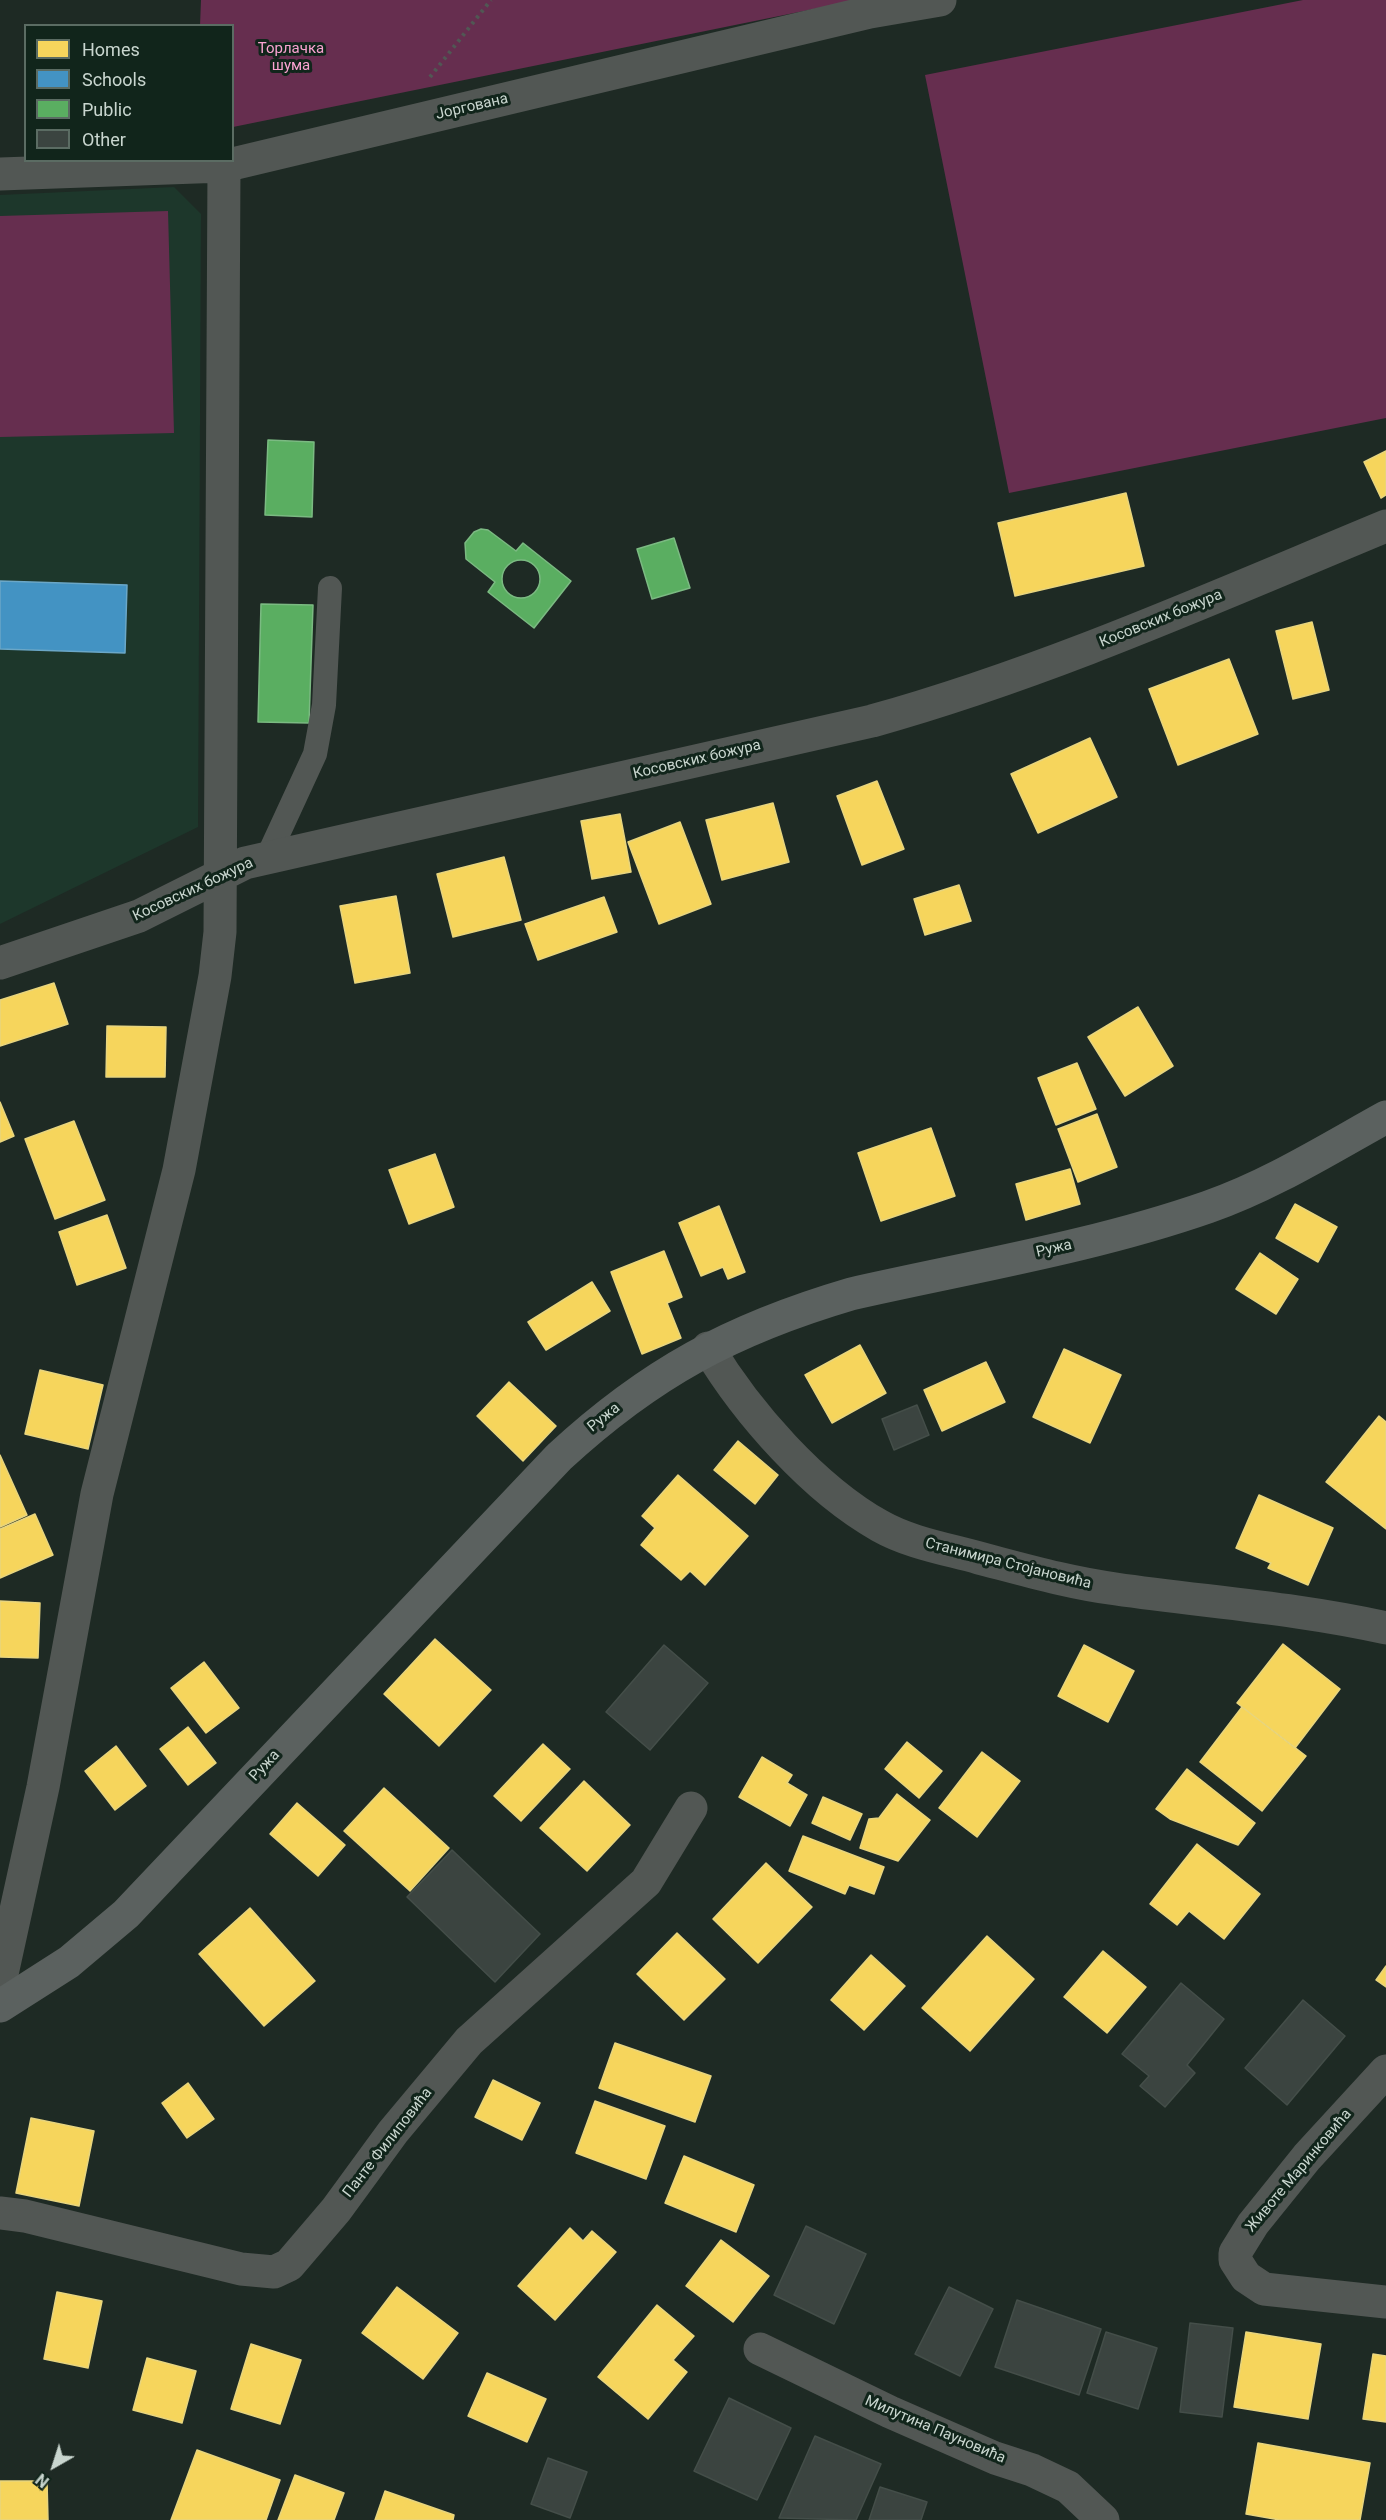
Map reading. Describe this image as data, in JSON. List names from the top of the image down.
{
  "streets": {
    "street": [
      "Јоргована",
      "Косовских божура",
      "Ружа",
      "Станимира Стојановића",
      "Панте Филиповића",
      "Животе Маринковића",
      "Милутина Пауновића"
    ]
  },
  "crossings": [
    ["Ружа", "Станимира Стојановића"]
  ],
  "parks": ["Торлачка шума"],
  "legend": [
    "Homes",
    "Schools",
    "Public",
    "Other"
  ],
  "north": "bottom left"
}
